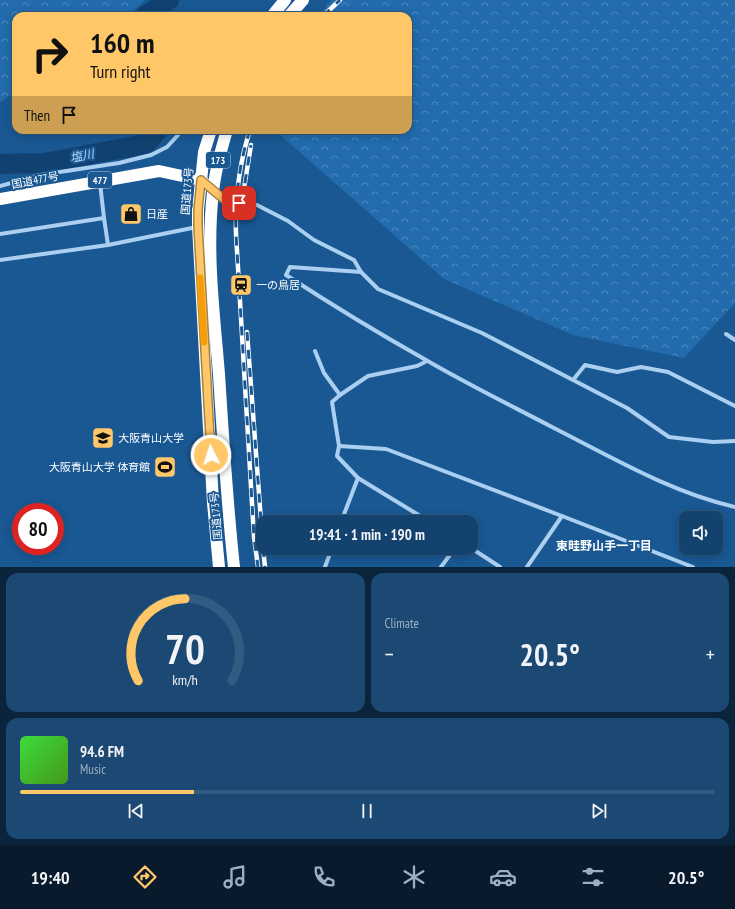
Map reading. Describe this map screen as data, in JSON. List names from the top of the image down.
{
  "streets": {
    "highway": [
      "173",
      "国道477号",
      "477",
      "国道173号"
    ]
  },
  "crossings": [
    ["国道477号", "国道173号"]
  ],
  "districts": ["東畦野山手一丁目"],
  "water": ["塩川"],
  "places": {
    "shop": ["日産"],
    "station": ["一の鳥居"],
    "school or university": ["大阪青山大学"],
    "sports": ["大阪青山大学 体育館"]
  },
  "page": {
    "turn": ["160 m", "Turn right"],
    "then": "Then",
    "limit": "80",
    "trip": "19:41 · 1 min · 190 m",
    "tile": "Climate",
    "heat": ["−", "20.5°", "+"],
    "song": ["94.6 FM", "Music"],
    "tabs": ["19:40", "20.5°"],
    "gauge": ["70", "km/h"]
  }
}
